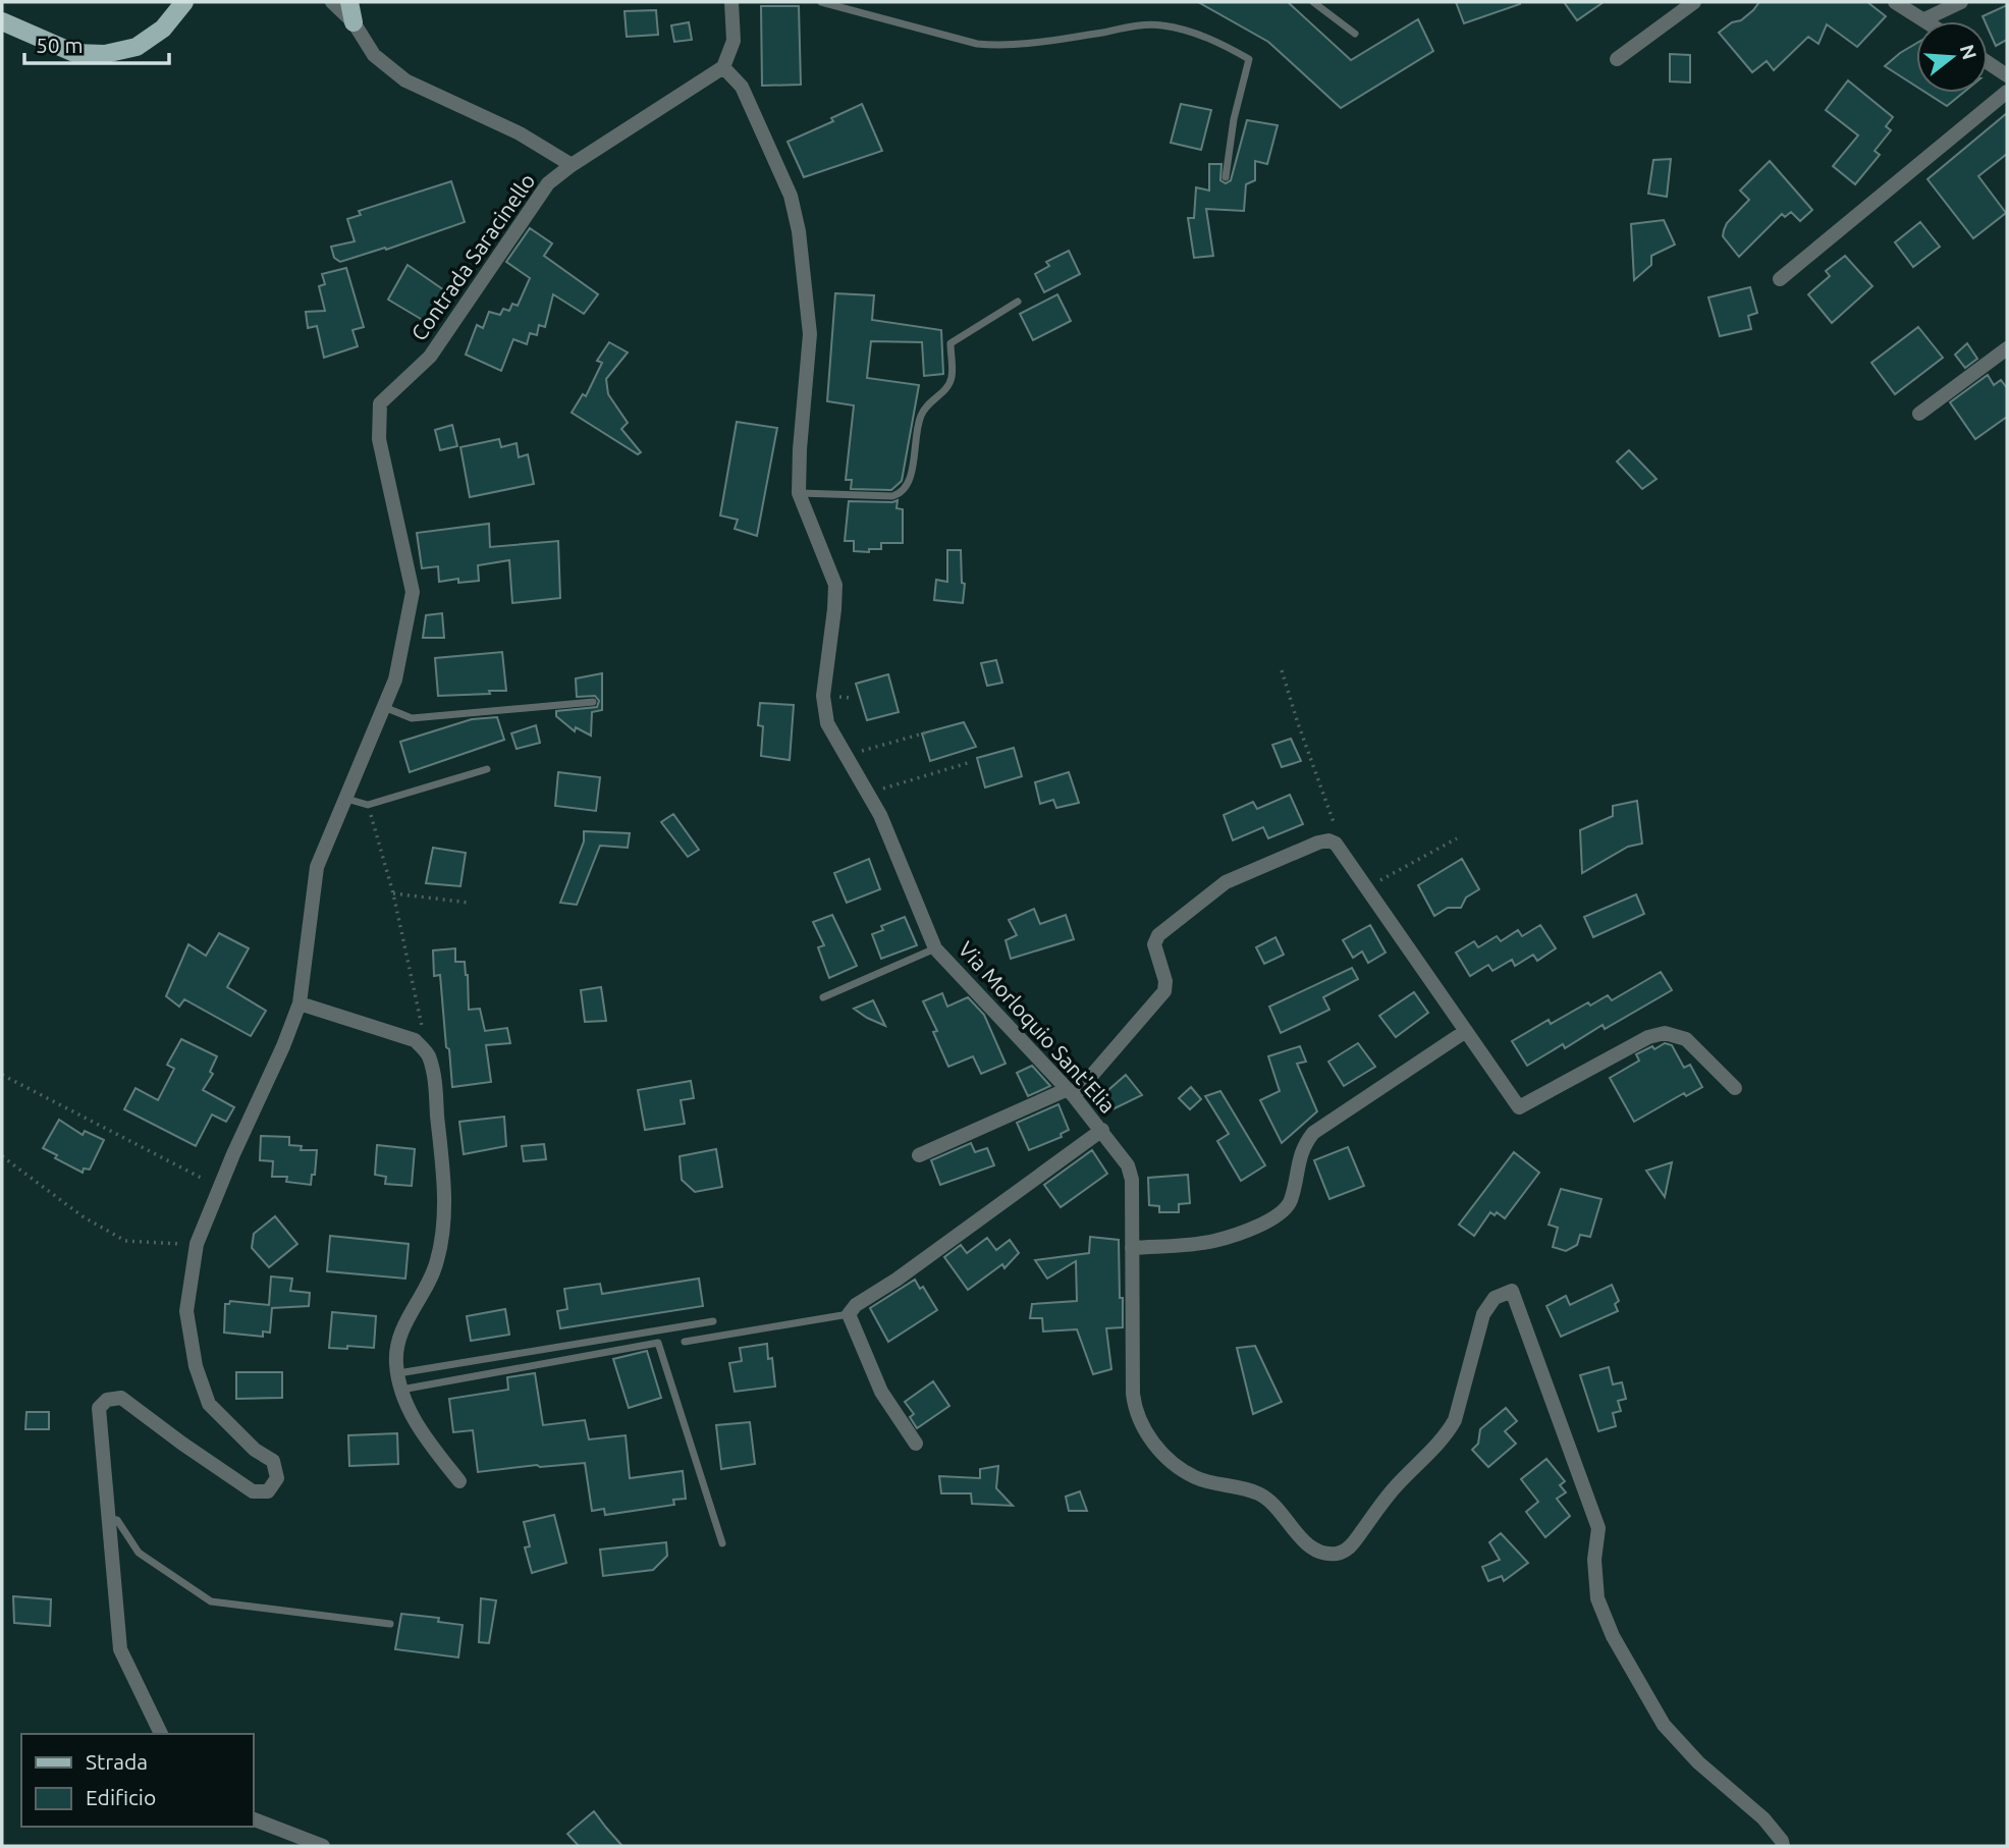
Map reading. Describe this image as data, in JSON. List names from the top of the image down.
{
  "streets": {
    "street": ["Contrada Saracinello", "Via Morloquio Sant'Elia"]
  },
  "crossings": [
    ["Contrada Saracinello", "Via Morloquio Sant'Elia"]
  ],
  "legend": ["Strada", "Edificio"],
  "scale_bar": "50 m",
  "north": "right"
}
